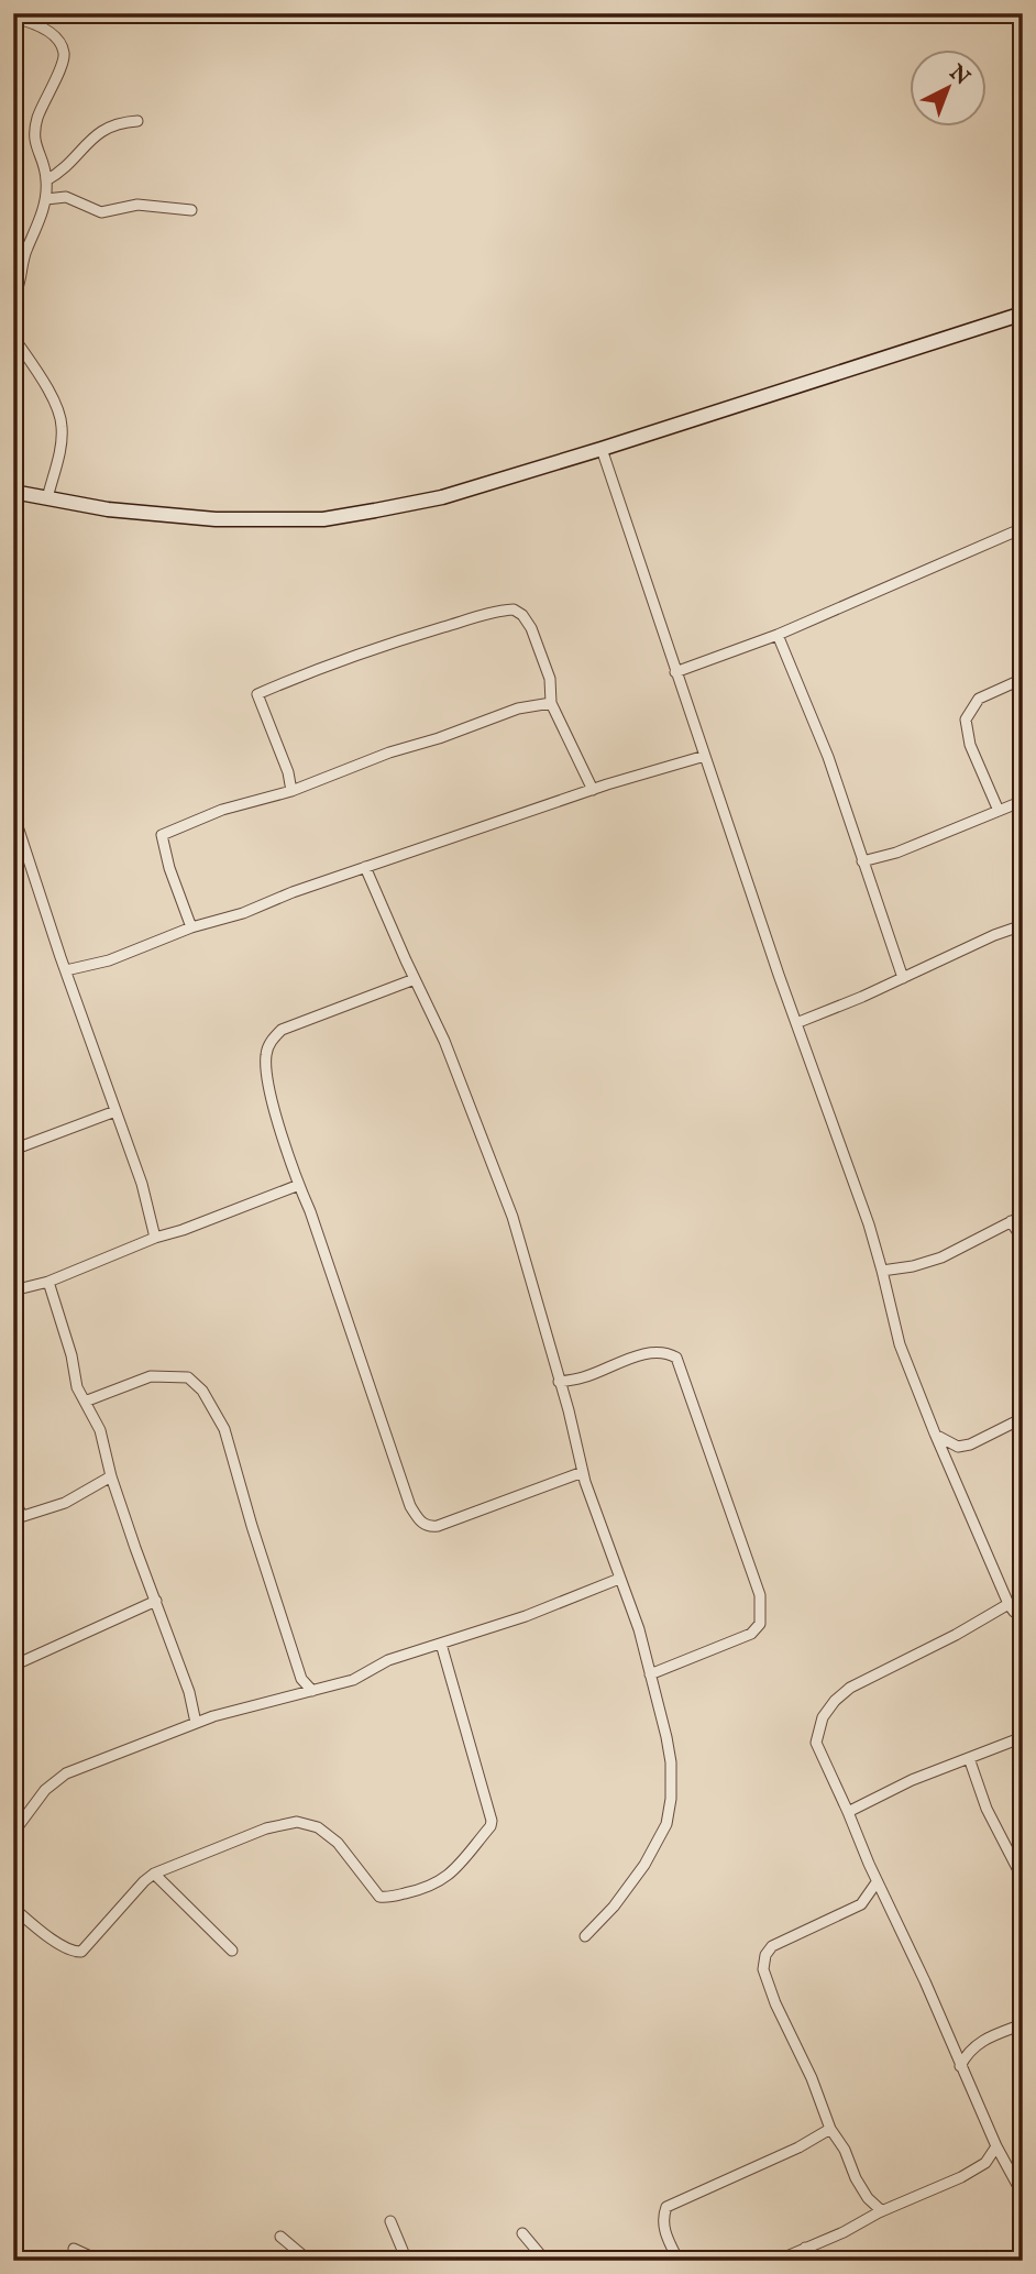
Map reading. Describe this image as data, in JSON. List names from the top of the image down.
{
  "north": "top right"
}
